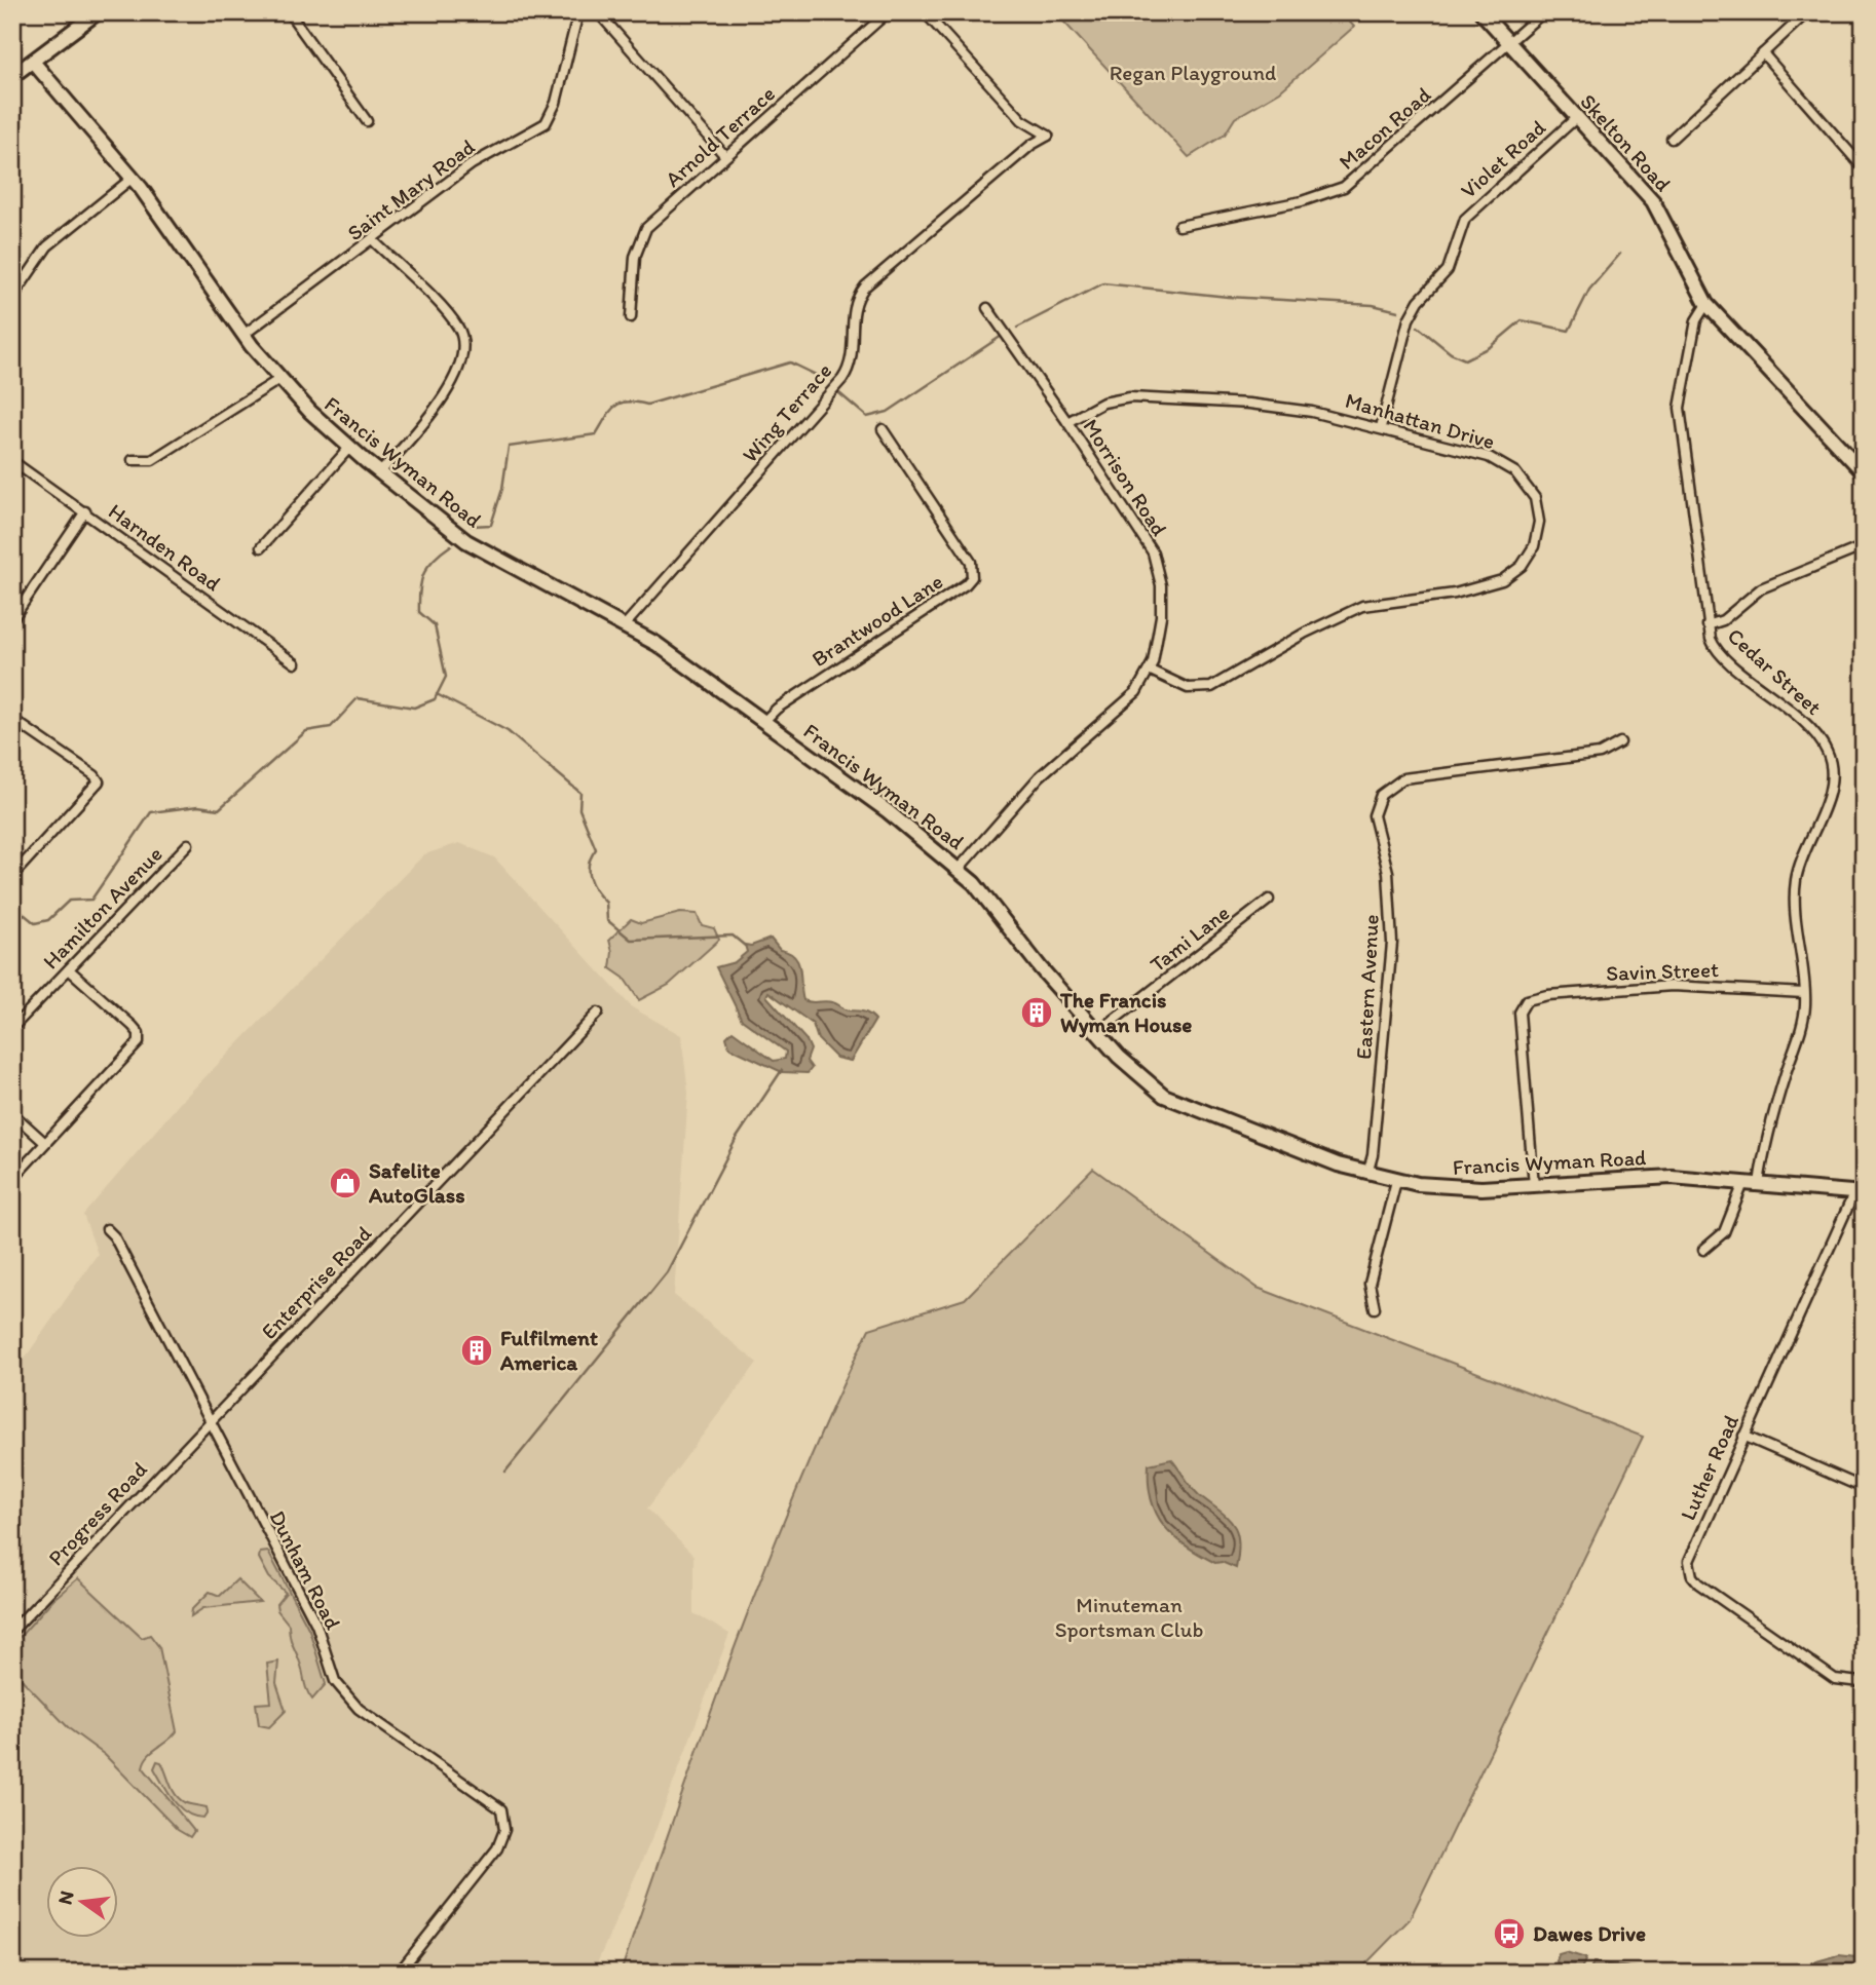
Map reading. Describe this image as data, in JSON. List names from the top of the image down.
{
  "streets": {
    "main road": ["Skelton Road", "Francis Wyman Road"],
    "street": [
      "Macon Road",
      "Arnold Terrace",
      "Violet Road",
      "Saint Mary Road",
      "Wing Terrace",
      "Manhattan Drive",
      "Morrison Road",
      "Harnden Road",
      "Brantwood Lane",
      "Cedar Street",
      "Hamilton Avenue",
      "Tami Lane",
      "Savin Street",
      "Eastern Avenue",
      "Enterprise Road",
      "Luther Road",
      "Progress Road",
      "Dunham Road"
    ]
  },
  "crossings": [
    ["Macon Road", "Skelton Road"],
    ["Skelton Road", "Violet Road"],
    ["Skelton Road", "Cedar Street"],
    ["Violet Road", "Manhattan Drive"],
    ["Saint Mary Road", "Francis Wyman Road"],
    ["Wing Terrace", "Francis Wyman Road"],
    ["Manhattan Drive", "Morrison Road"],
    ["Francis Wyman Road", "Morrison Road"],
    ["Francis Wyman Road", "Brantwood Lane"],
    ["Francis Wyman Road", "Cedar Street"],
    ["Francis Wyman Road", "Tami Lane"],
    ["Francis Wyman Road", "Savin Street"],
    ["Francis Wyman Road", "Eastern Avenue"],
    ["Francis Wyman Road", "Luther Road"],
    ["Cedar Street", "Savin Street"],
    ["Enterprise Road", "Progress Road"],
    ["Enterprise Road", "Dunham Road"],
    ["Progress Road", "Dunham Road"]
  ],
  "parks": ["Regan Playground", "Minuteman Sportsman Club"],
  "places": {
    "building": ["The Francis Wyman House", "Fulfilment America"],
    "shop": ["Safelite AutoGlass"],
    "bus stop": ["Dawes Drive"]
  },
  "north": "left"
}
